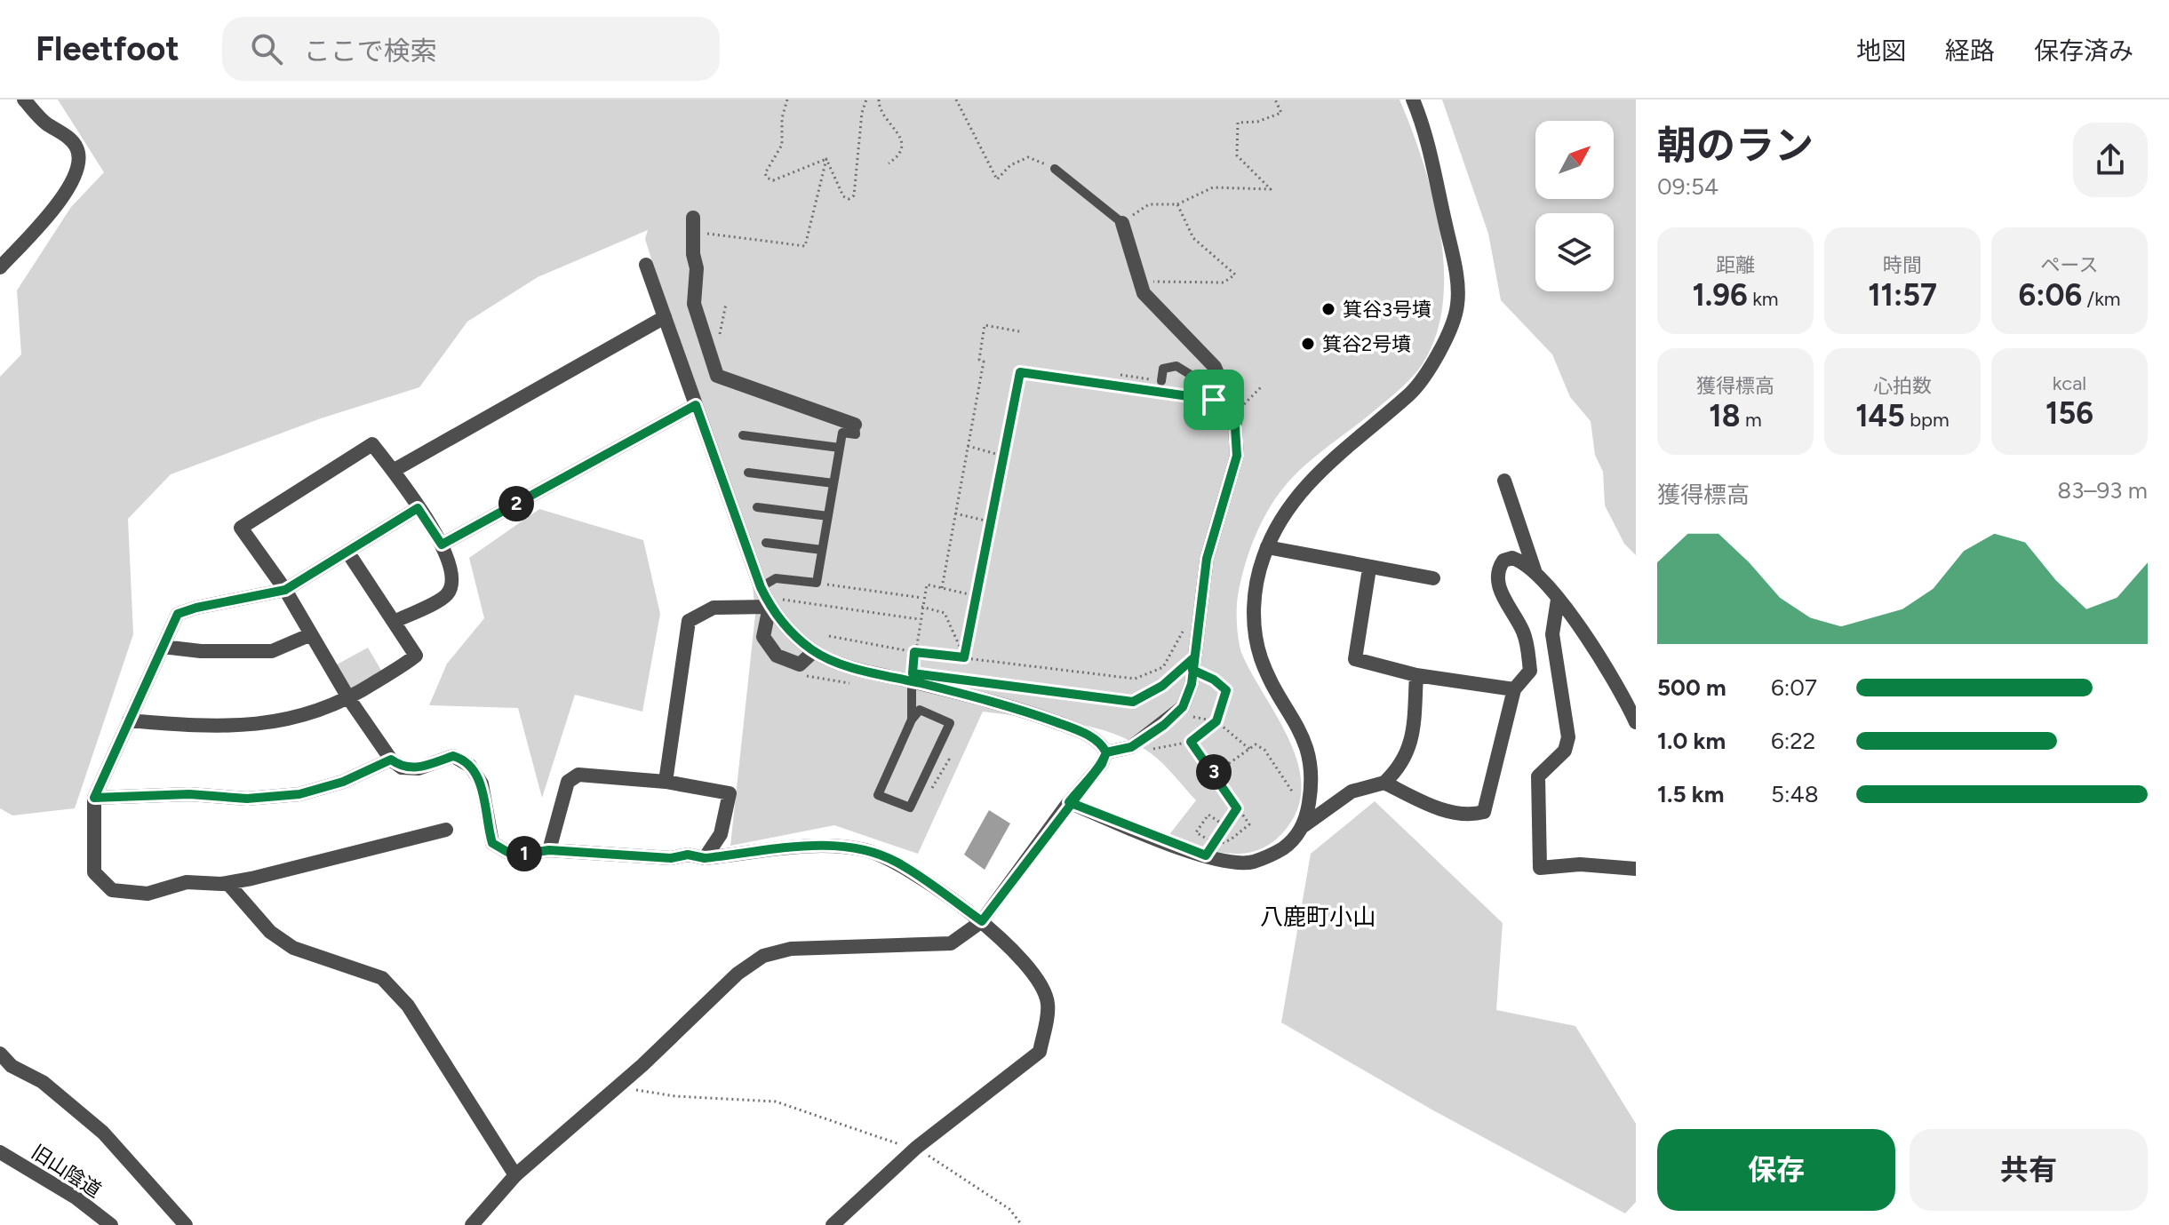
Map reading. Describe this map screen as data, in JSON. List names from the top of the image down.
{
  "streets": {
    "street": ["旧山陰道"]
  },
  "districts": ["八鹿町小山"],
  "places": ["箕谷3号墳", "箕谷2号墳"],
  "north": "top right",
  "page": {
    "header": "Fleetfoot",
    "search": "ここで検索",
    "nav": ["地図", "経路", "保存済み"],
    "heading": ["朝のラン", "09:54"],
    "stats": [
      ["距離", "1.96 km"],
      ["時間", "11:57"],
      ["ペース", "6:06 /km"],
      ["獲得標高", "18 m"],
      ["心拍数", "145 bpm"],
      ["kcal", "156"]
    ],
    "chart": ["獲得標高", "83–93 m"],
    "pins": ["2", "3", "1"],
    "list": [
      {
        "name": "500 m",
        "note": "6:07"
      },
      {
        "name": "1.0 km",
        "note": "6:22"
      },
      {
        "name": "1.5 km",
        "note": "5:48"
      }
    ],
    "buttons": ["保存", "共有"]
  }
}
